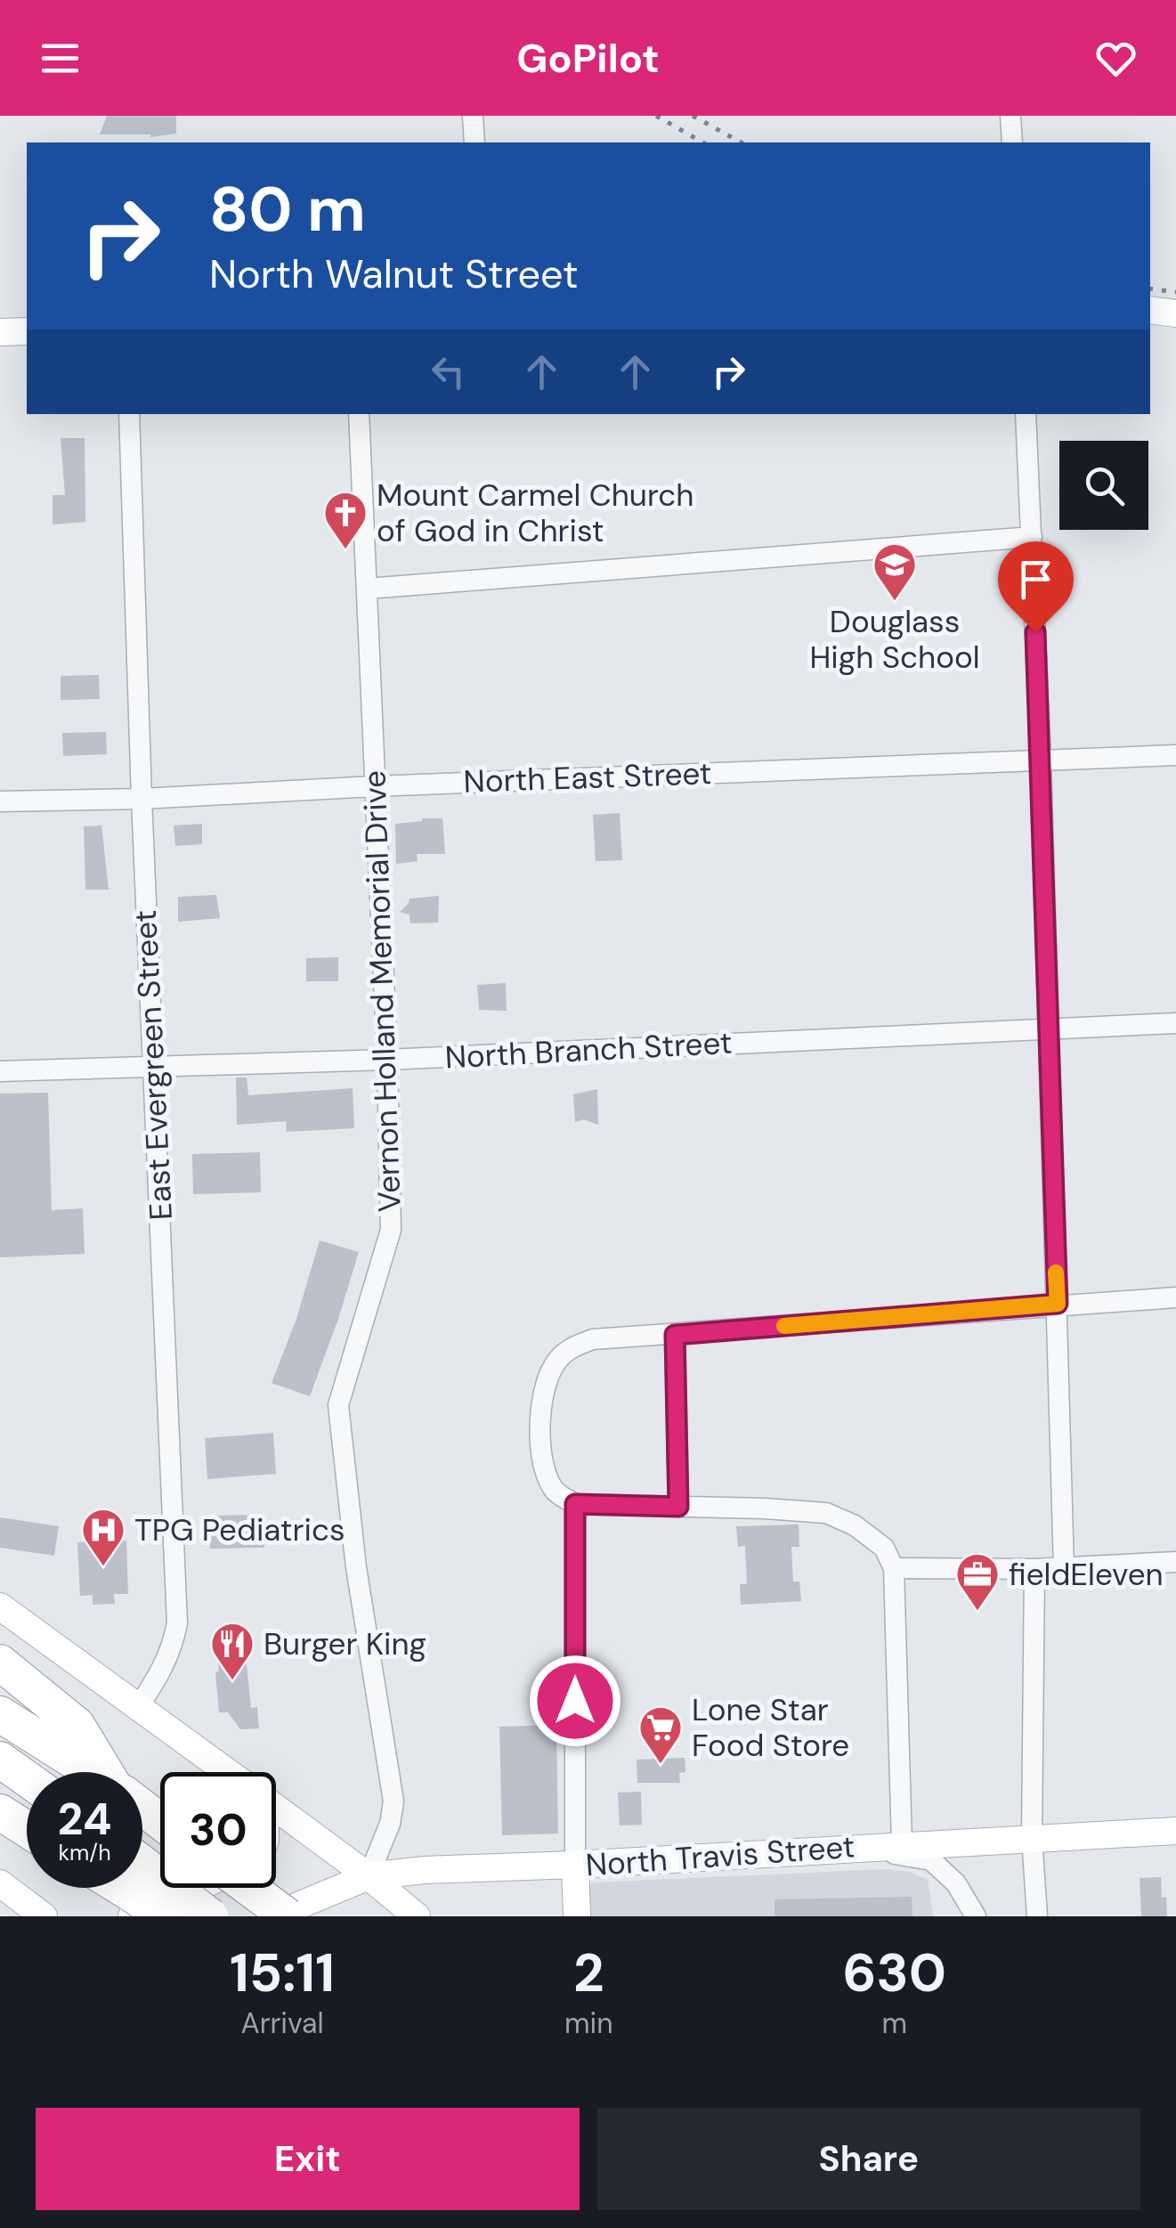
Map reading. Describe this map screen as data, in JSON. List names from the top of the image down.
{
  "streets": {
    "main road": ["North Travis Street"],
    "street": [
      "North East Street",
      "Vernon Holland Memorial Drive",
      "North Branch Street",
      "East Evergreen Street"
    ]
  },
  "crossings": [
    ["North East Street", "Vernon Holland Memorial Drive"],
    ["North East Street", "East Evergreen Street"],
    ["Vernon Holland Memorial Drive", "North Branch Street"],
    ["Vernon Holland Memorial Drive", "North Travis Street"],
    ["North Branch Street", "East Evergreen Street"]
  ],
  "places": {
    "church": ["Mount Carmel Church of God in Christ"],
    "school or university": ["Douglass High School"],
    "hospital": ["TPG Pediatrics"],
    "office": ["fieldEleven"],
    "restaurant": ["Burger King"],
    "supermarket": ["Lone Star Food Store"]
  },
  "page": {
    "header": "GoPilot",
    "turn": ["80 m", "North Walnut Street"],
    "speed": "24 km/h",
    "limit": "30",
    "eta": [
      "15:11",
      "Arrival",
      "2",
      "min",
      "630",
      "m"
    ],
    "buttons": ["Exit", "Share"]
  }
}
